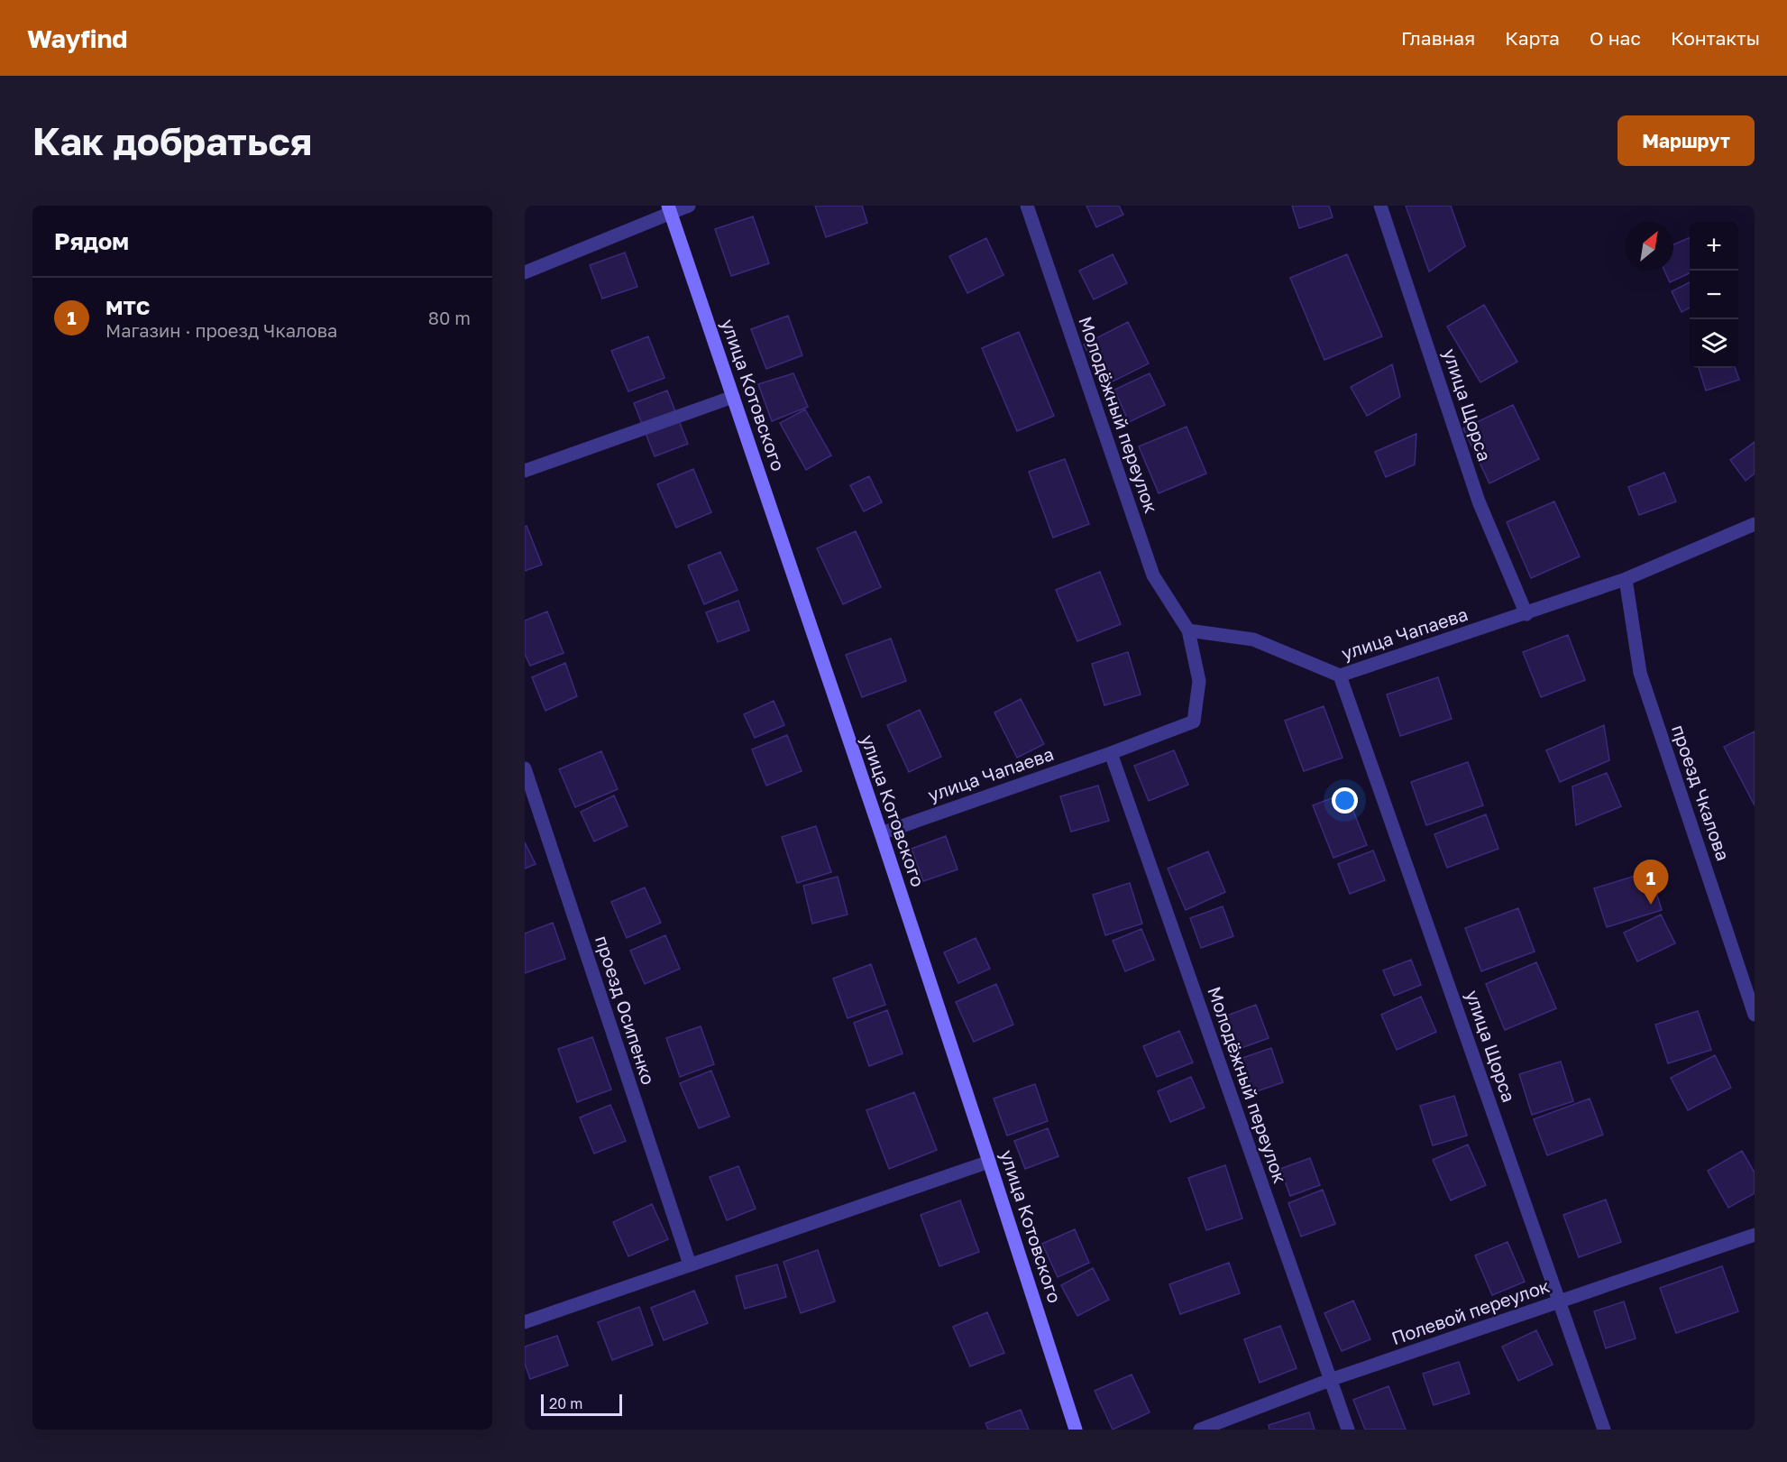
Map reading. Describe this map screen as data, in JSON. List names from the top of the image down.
{
  "streets": {
    "street": [
      "улица Котовского",
      "улица Щорса",
      "Молодёжный переулок",
      "улица Чапаева",
      "проезд Чкалова",
      "проезд Осипенко",
      "Полевой переулок"
    ]
  },
  "crossings": [
    ["улица Котовского", "улица Чапаева"],
    ["улица Щорса", "улица Чапаева"],
    ["улица Щорса", "Полевой переулок"],
    ["Молодёжный переулок", "улица Чапаева"],
    ["Молодёжный переулок", "Полевой переулок"],
    ["улица Чапаева", "проезд Чкалова"]
  ],
  "scale_bar": "20 m",
  "north": "top right",
  "page": {
    "header": "Wayfind",
    "nav": [
      "Главная",
      "Карта",
      "О нас",
      "Контакты"
    ],
    "buttons": "Маршрут",
    "title": "Как добраться",
    "heading": "Рядом",
    "map_buttons": ["+", "−"],
    "list": [
      {
        "mark": "1",
        "name": "МТС",
        "note": "Магазин · проезд Чкалова",
        "value": "80 m"
      }
    ],
    "pins": "1",
    "scale": "20 m"
  }
}
